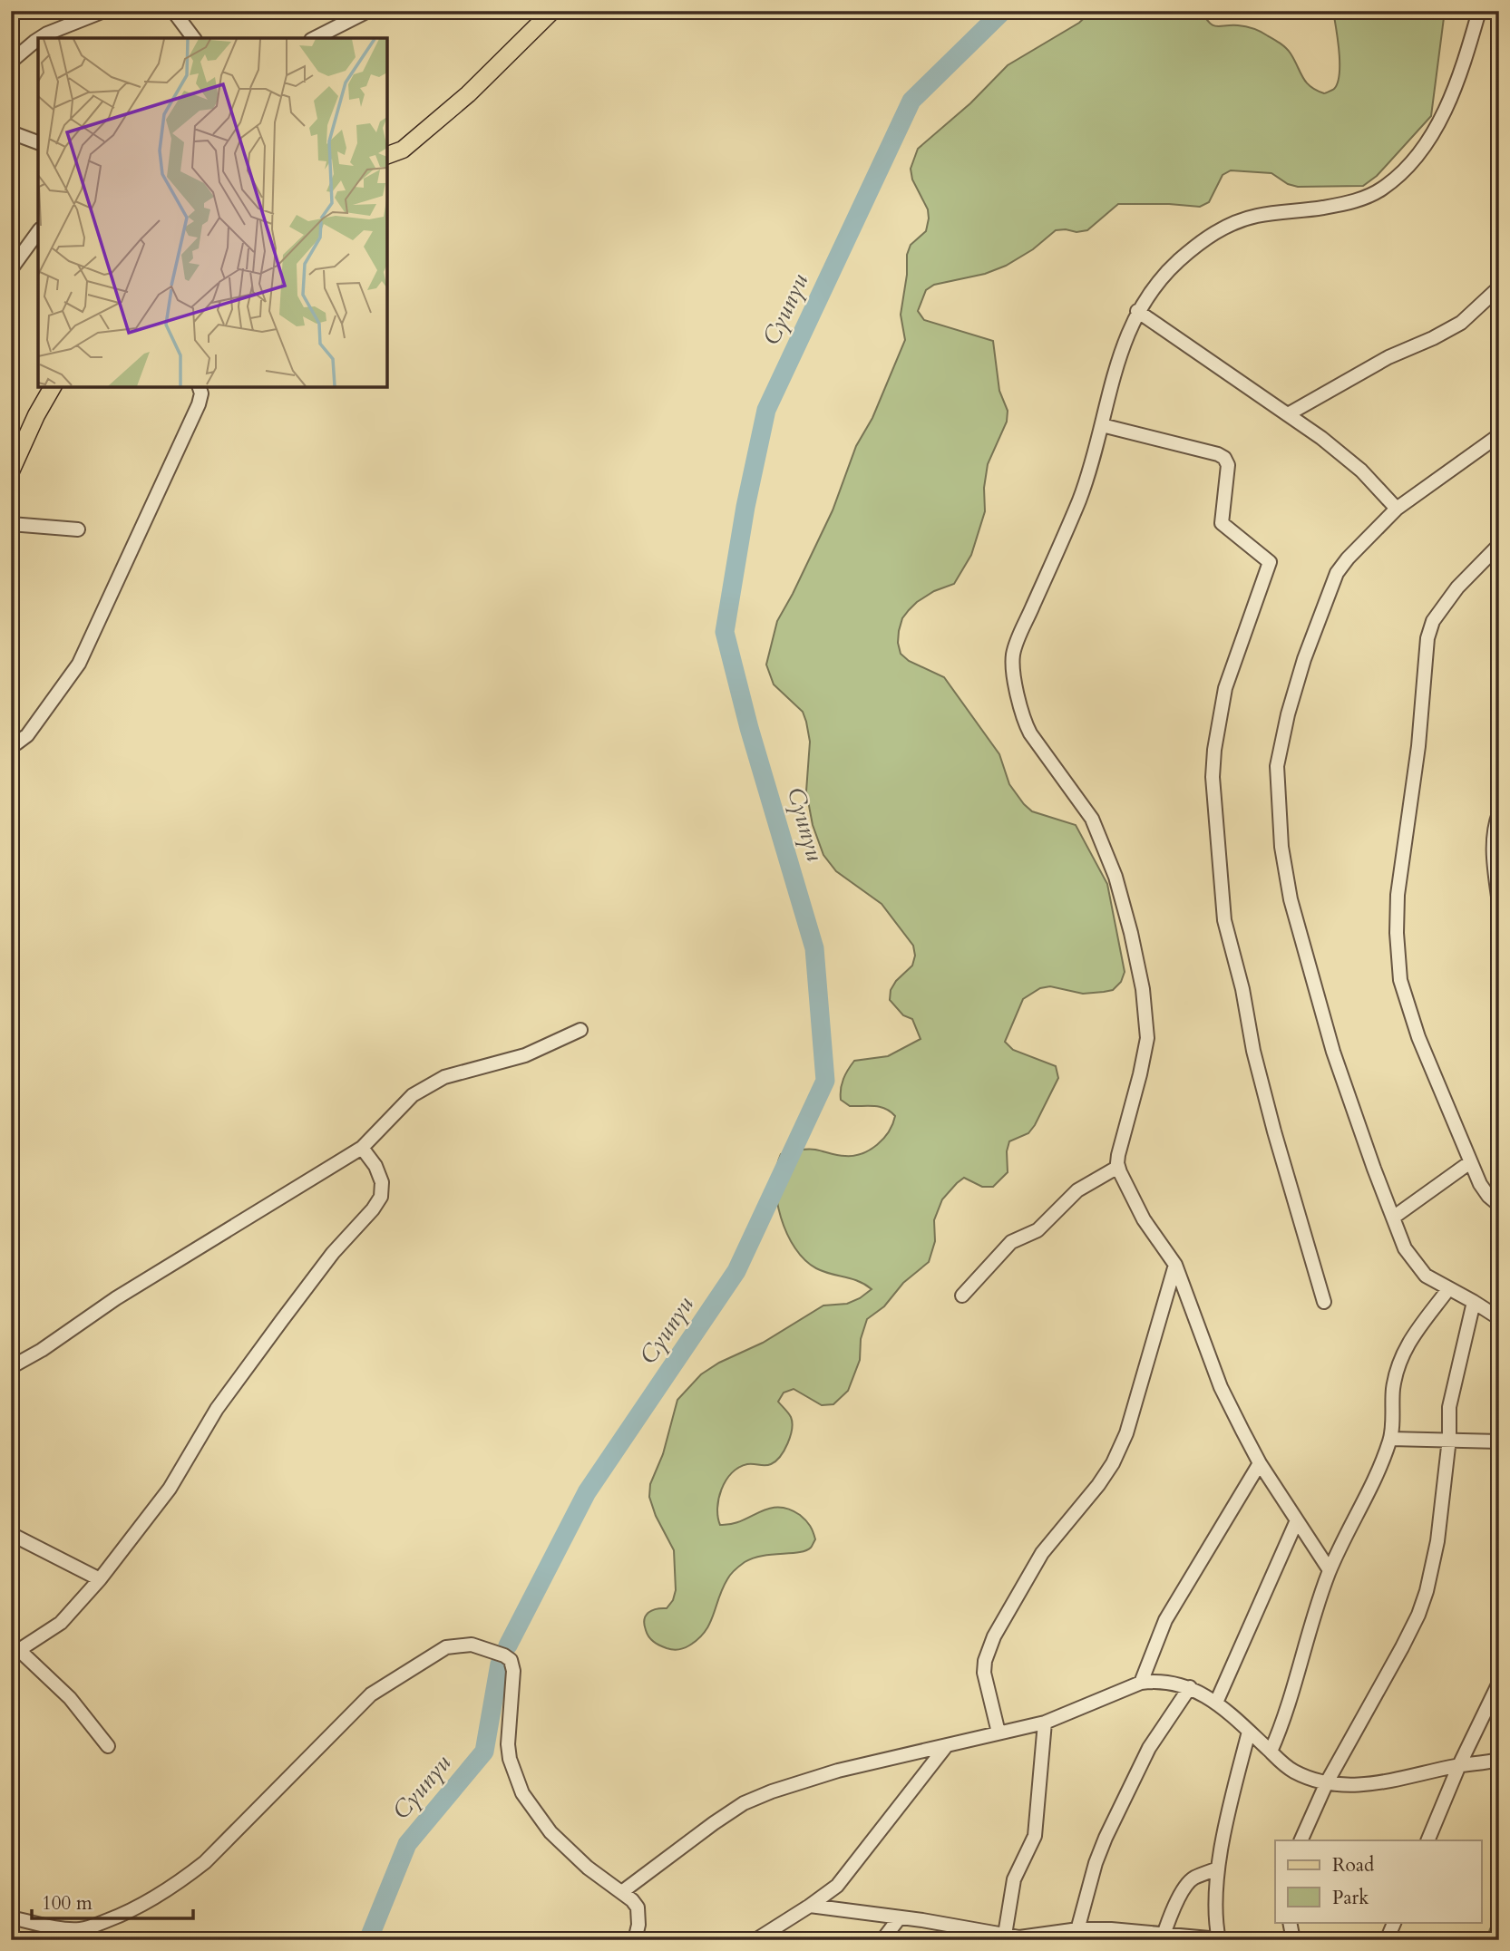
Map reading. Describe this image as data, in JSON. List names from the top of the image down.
{
  "water": ["Cyunyu"],
  "legend": ["Road", "Park"],
  "scale_bar": "100 m"
}
